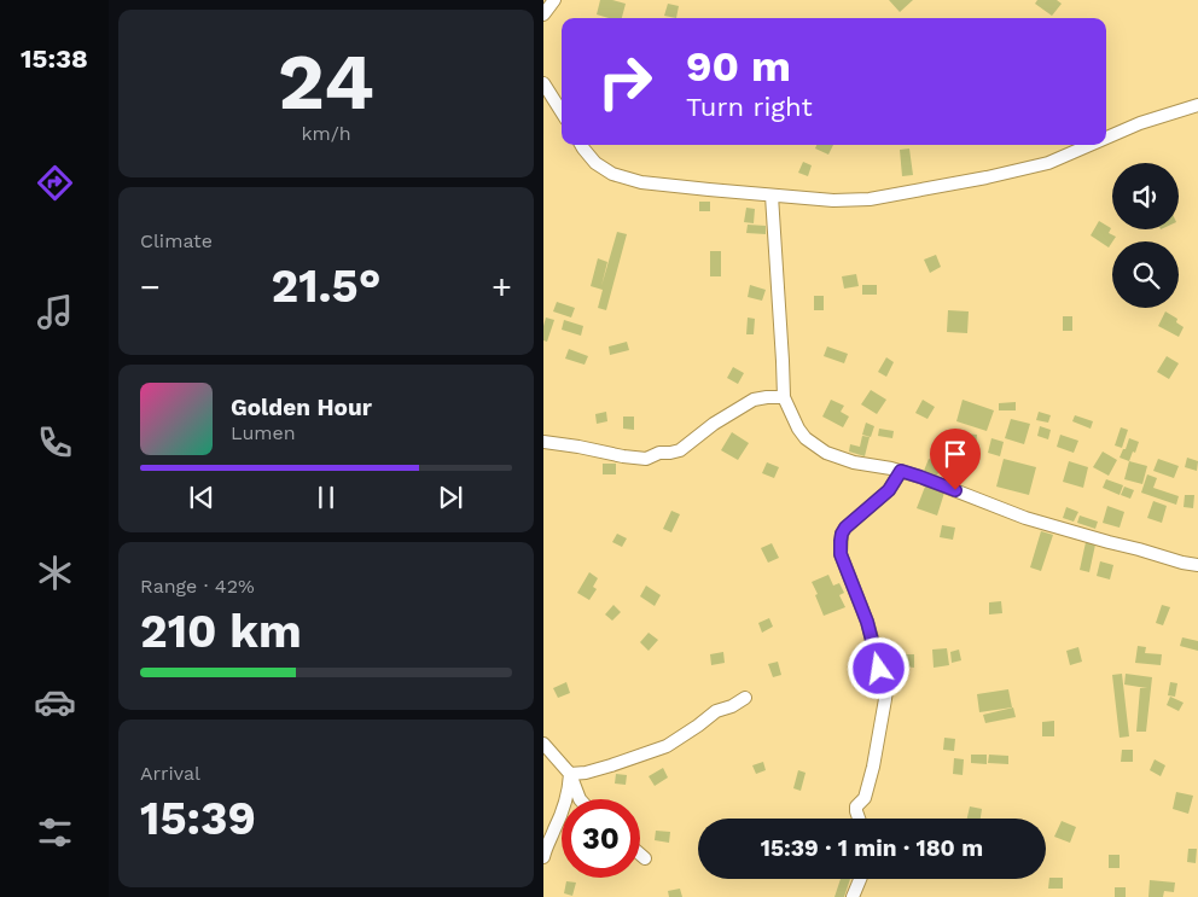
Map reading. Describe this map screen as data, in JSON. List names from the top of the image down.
{
  "page": {
    "tabs": "15:38",
    "tile": [
      ["24", "km/h"],
      "Climate",
      ["Range · 42%", "210 km"],
      ["Arrival", "15:39"]
    ],
    "turn": ["90 m", "Turn right"],
    "heat": ["−", "21.5°", "+"],
    "song": ["Golden Hour", "Lumen"],
    "limit": "30",
    "trip": "15:39 · 1 min · 180 m"
  }
}
